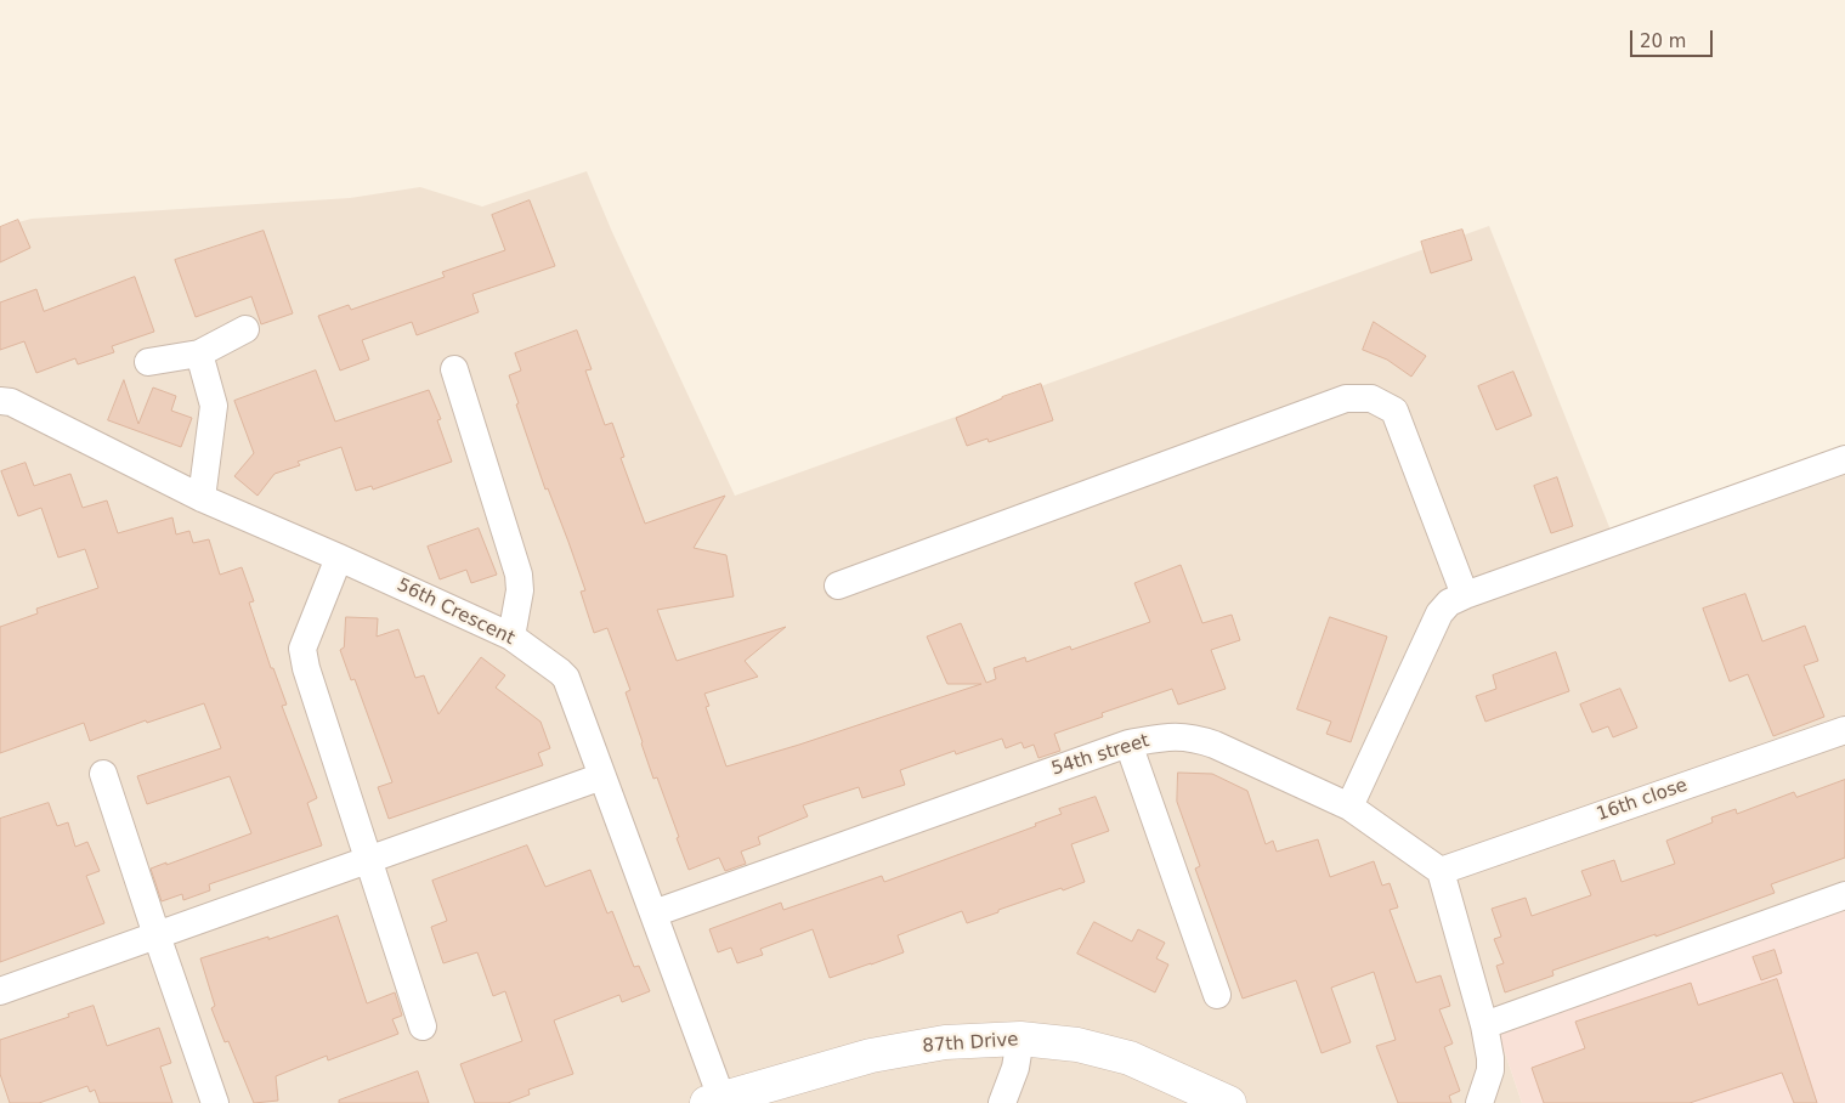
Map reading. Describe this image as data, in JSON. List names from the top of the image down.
{
  "streets": {
    "street": [
      "56th Crescent",
      "54th street",
      "16th close",
      "87th Drive"
    ]
  },
  "crossings": [
    ["56th Crescent", "54th street"],
    ["56th Crescent", "87th Drive"],
    ["54th street", "16th close"]
  ],
  "scale_bar": "20 m"
}
